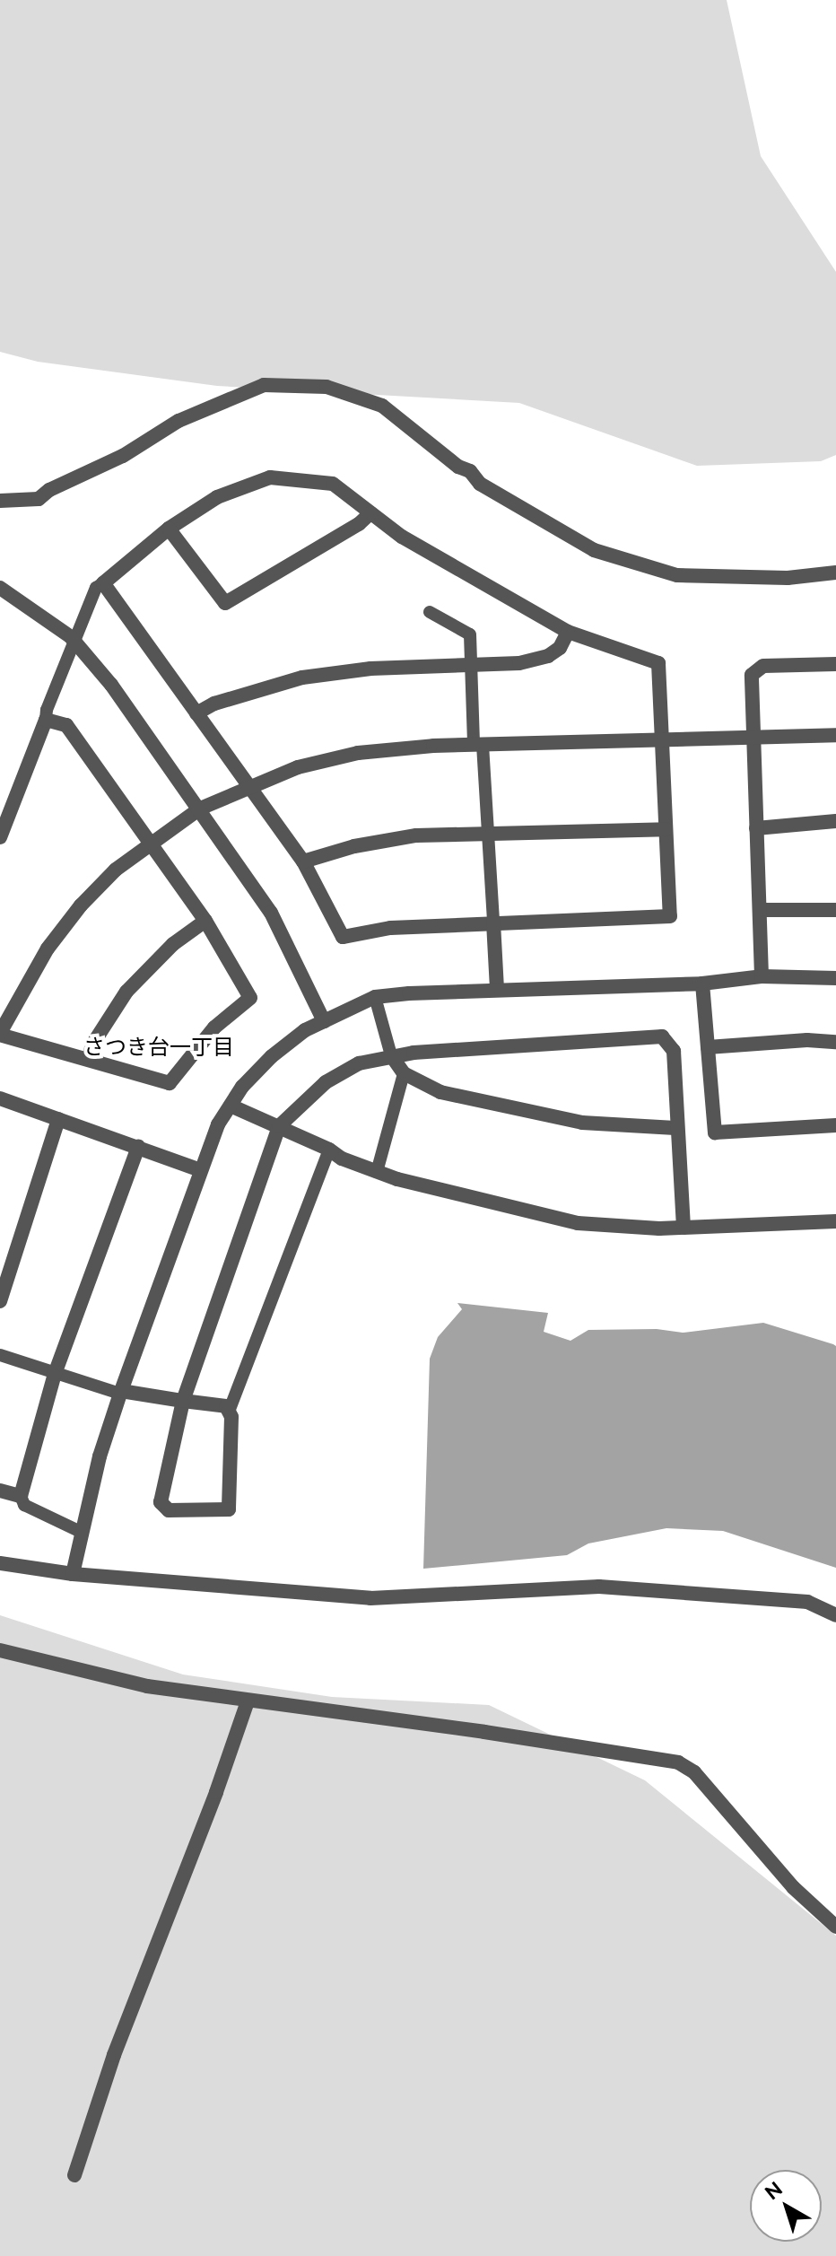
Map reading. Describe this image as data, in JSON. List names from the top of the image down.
{
  "districts": ["さつき台一丁目"],
  "north": "top left"
}
